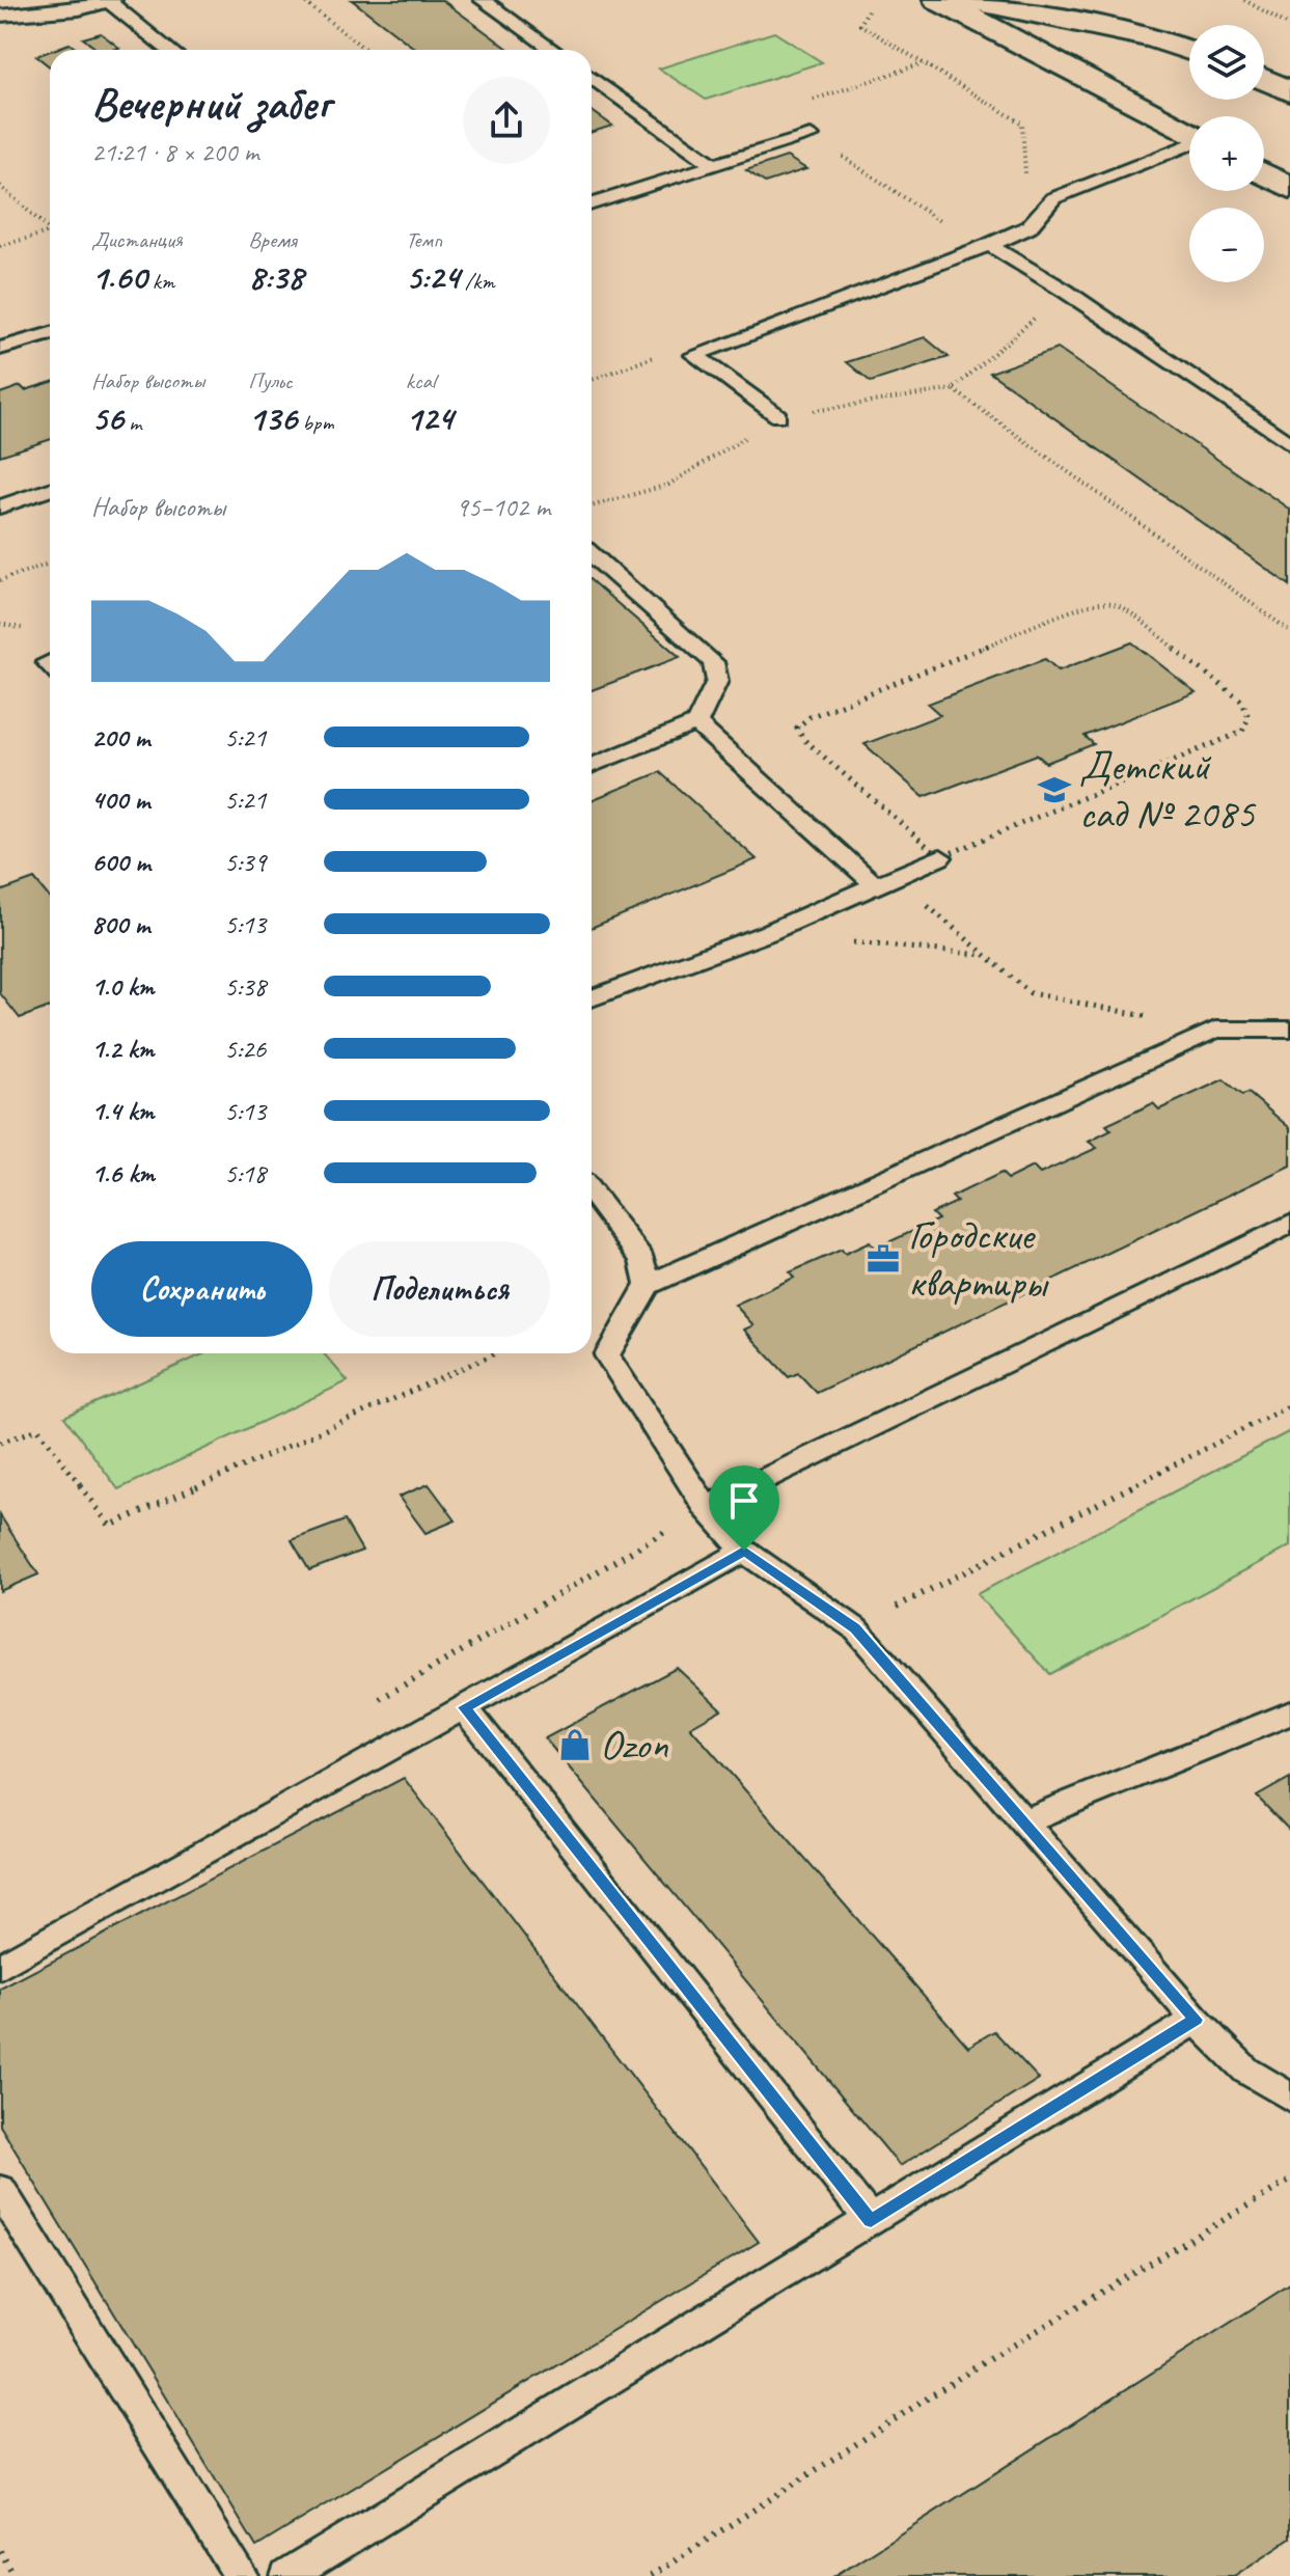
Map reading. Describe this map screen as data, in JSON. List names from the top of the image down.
{
  "places": {
    "school or university": ["Детский сад № 2085"],
    "office": ["Городские квартиры"],
    "shop": ["Ozon"]
  },
  "page": {
    "map_buttons": ["+", "−"],
    "heading": ["Вечерний забег", "21:21 · 8 × 200 m"],
    "stats": [
      ["Дистанция", "1.60 km"],
      ["Время", "8:38"],
      ["Темп", "5:24 /km"],
      ["Набор высоты", "56 m"],
      ["Пульс", "136 bpm"],
      ["kcal", "124"]
    ],
    "chart": ["Набор высоты", "95–102 m"],
    "list": [
      {
        "name": "200 m",
        "note": "5:21"
      },
      {
        "name": "400 m",
        "note": "5:21"
      },
      {
        "name": "600 m",
        "note": "5:39"
      },
      {
        "name": "800 m",
        "note": "5:13"
      },
      {
        "name": "1.0 km",
        "note": "5:38"
      },
      {
        "name": "1.2 km",
        "note": "5:26"
      },
      {
        "name": "1.4 km",
        "note": "5:13"
      },
      {
        "name": "1.6 km",
        "note": "5:18"
      }
    ],
    "buttons": ["Сохранить", "Поделиться"]
  }
}
